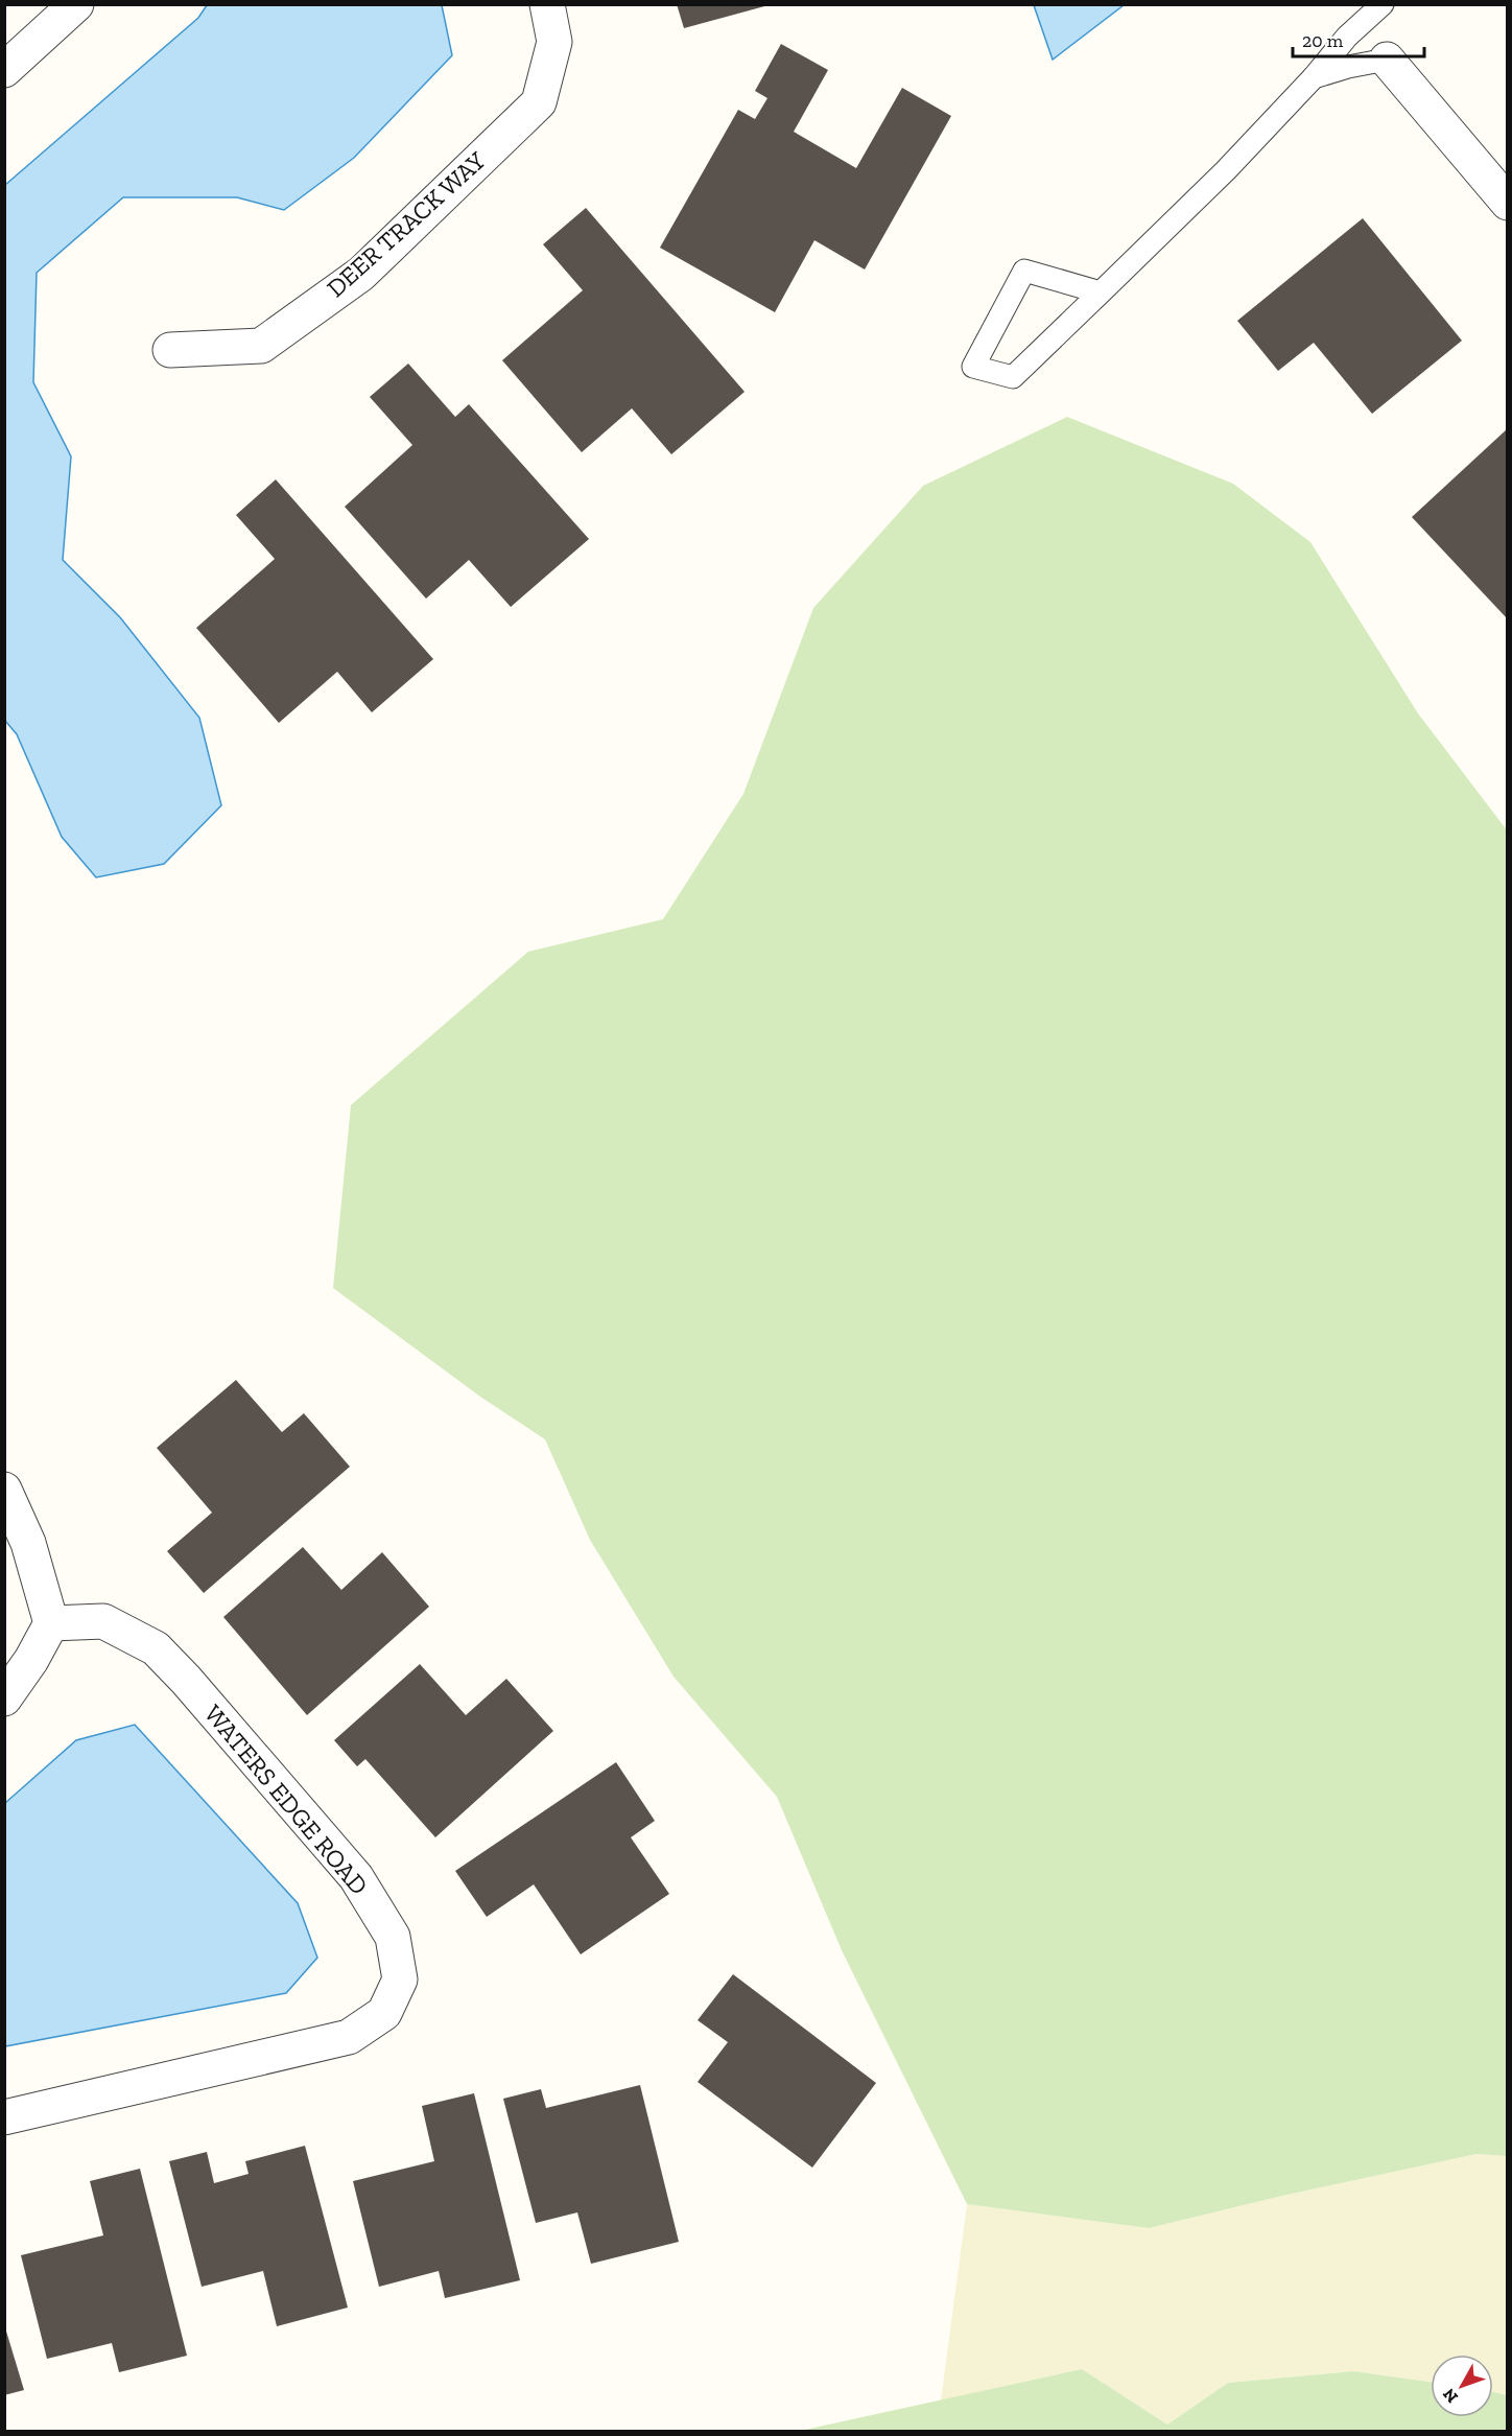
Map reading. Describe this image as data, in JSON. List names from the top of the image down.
{
  "streets": {
    "street": ["DEER TRACK WAY", "WATERS EDGE ROAD"]
  },
  "scale_bar": "20 m",
  "north": "bottom left"
}
